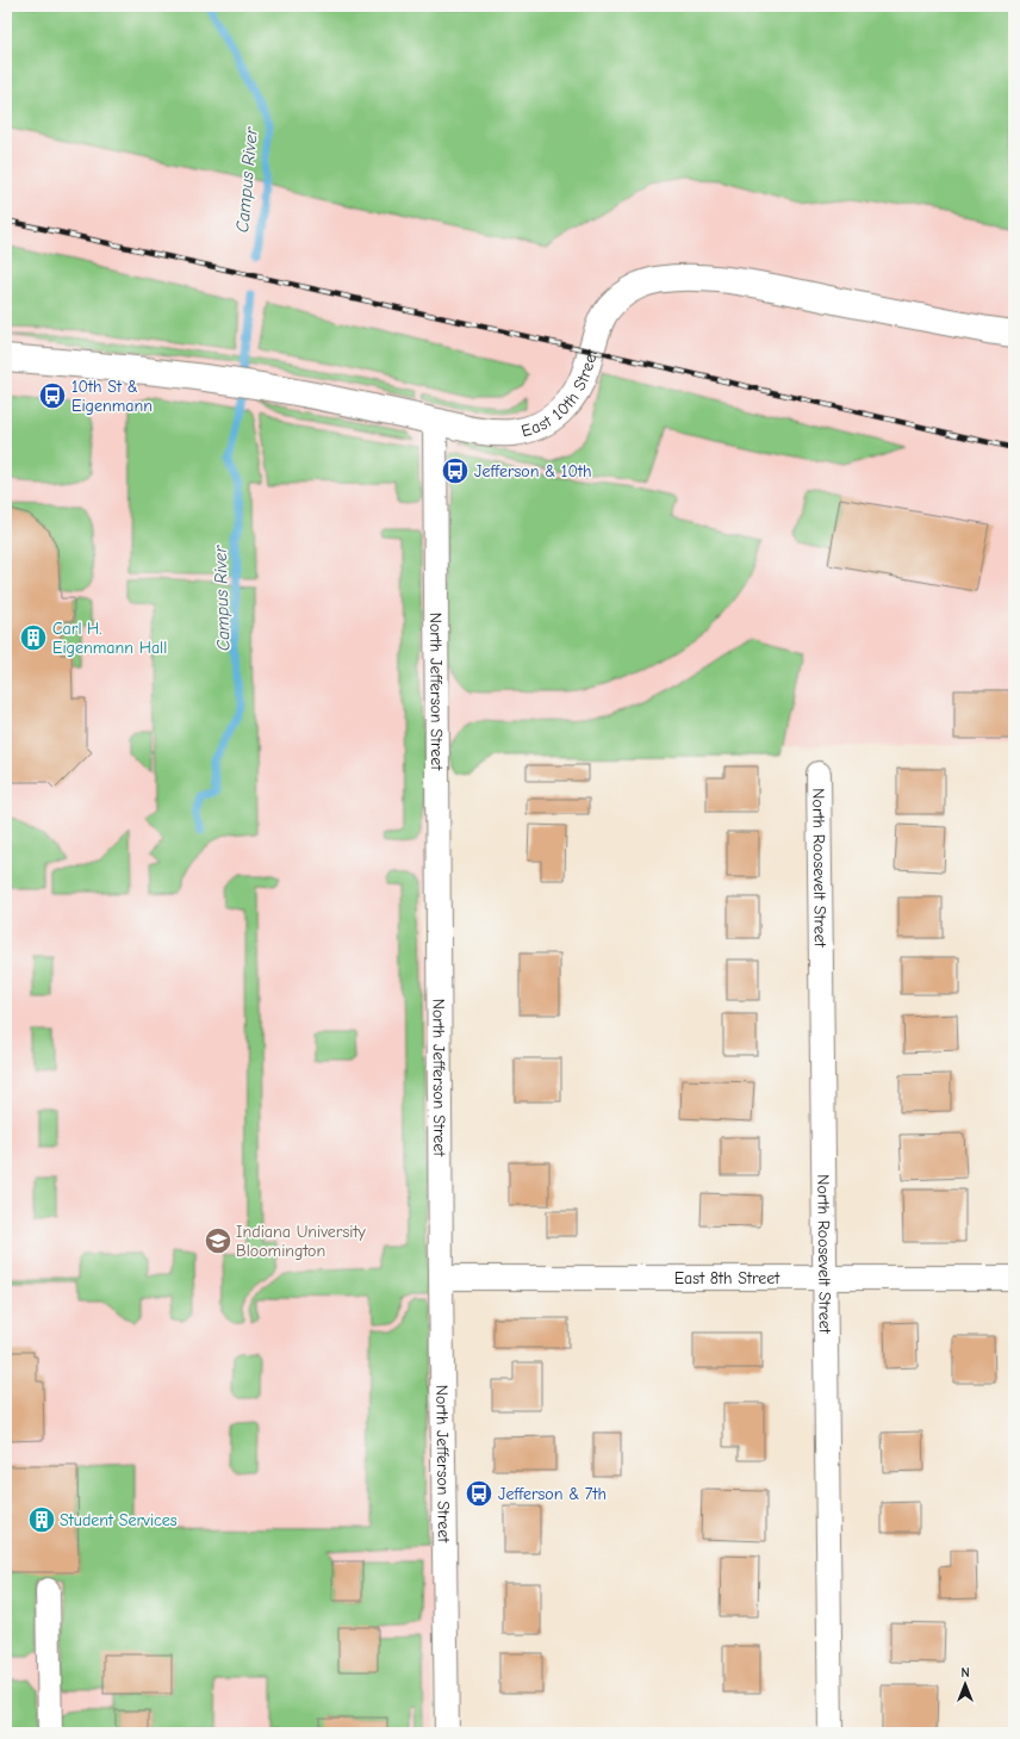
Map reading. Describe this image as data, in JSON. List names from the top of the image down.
{
  "streets": {
    "street": [
      "East 10th Street",
      "North Jefferson Street",
      "North Roosevelt Street",
      "East 8th Street"
    ]
  },
  "crossings": [
    ["East 10th Street", "North Jefferson Street"],
    ["North Jefferson Street", "East 8th Street"],
    ["North Roosevelt Street", "East 8th Street"]
  ],
  "water": ["Campus River"],
  "places": {
    "bus stop": ["10th St & Eigenmann", "Jefferson & 10th", "Jefferson & 7th"],
    "building": ["Carl H. Eigenmann Hall", "Student Services"],
    "school or university": ["Indiana University Bloomington"]
  },
  "north": "top"
}
